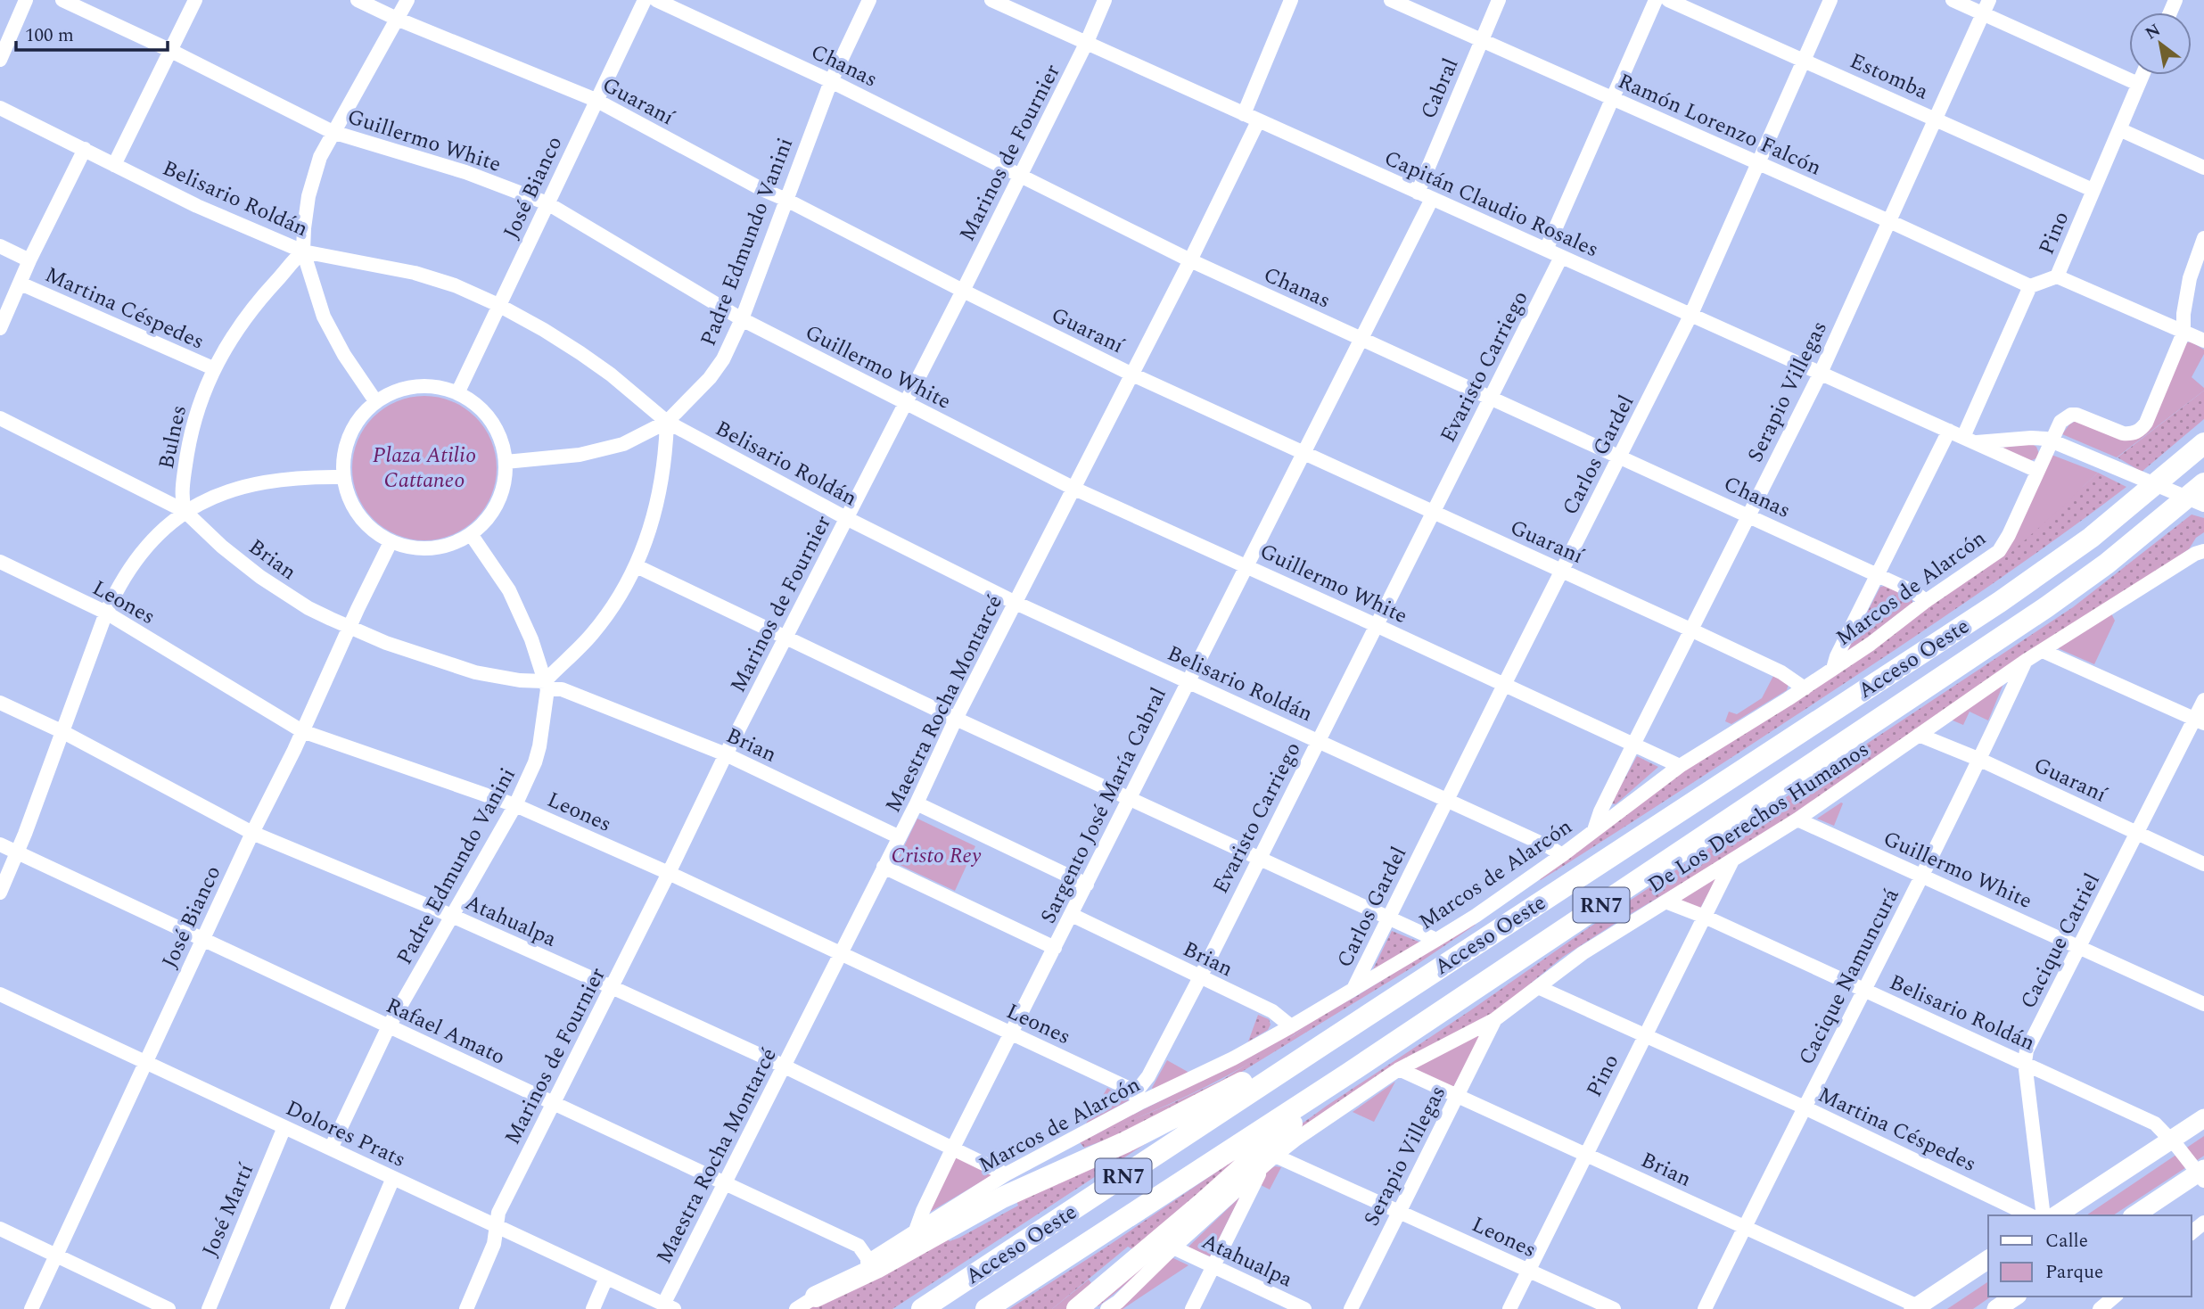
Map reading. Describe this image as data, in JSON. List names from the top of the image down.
{
  "streets": {
    "highway": ["Acceso Oeste", "RN7"],
    "street": [
      "Chanas",
      "Estomba",
      "Cabral",
      "Guaraní",
      "Ramón Lorenzo Falcón",
      "Guillermo White",
      "Marinos de Fournier",
      "José Bianco",
      "Belisario Roldán",
      "Capitán Claudio Rosales",
      "Pino",
      "Padre Edmundo Vanini",
      "Martina Céspedes",
      "Evaristo Carriego",
      "Serapio Villegas",
      "Bulnes",
      "Carlos Gardel",
      "Brian",
      "Marcos de Alarcón",
      "Leones",
      "Maestra Rocha Montarcé",
      "Sargento José María Cabral",
      "De Los Derechos Humanos",
      "Atahualpa",
      "Cacique Catriel",
      "Cacique Namuncurá",
      "Rafael Amato",
      "Dolores Prats",
      "José Martí"
    ]
  },
  "crossings": [
    ["Chanas", "Marinos de Fournier"],
    ["Chanas", "Padre Edmundo Vanini"],
    ["Chanas", "Evaristo Carriego"],
    ["Chanas", "Serapio Villegas"],
    ["Chanas", "Carlos Gardel"],
    ["Chanas", "Marcos de Alarcón"],
    ["Chanas", "Maestra Rocha Montarcé"],
    ["Chanas", "Sargento José María Cabral"],
    ["Estomba", "Pino"],
    ["Estomba", "Serapio Villegas"],
    ["Estomba", "Carlos Gardel"],
    ["Cabral", "Ramón Lorenzo Falcón"],
    ["Cabral", "Capitán Claudio Rosales"],
    ["Cabral", "Sargento José María Cabral"],
    ["Guaraní", "Marinos de Fournier"],
    ["Guaraní", "José Bianco"],
    ["Guaraní", "Padre Edmundo Vanini"],
    ["Guaraní", "Evaristo Carriego"],
    ["Guaraní", "Serapio Villegas"],
    ["Guaraní", "Carlos Gardel"],
    ["Guaraní", "Marcos de Alarcón"],
    ["Guaraní", "Maestra Rocha Montarcé"],
    ["Guaraní", "Sargento José María Cabral"],
    ["Guaraní", "De Los Derechos Humanos"],
    ["Guaraní", "Cacique Catriel"],
    ["Guaraní", "Cacique Namuncurá"],
    ["Ramón Lorenzo Falcón", "Pino"],
    ["Ramón Lorenzo Falcón", "Serapio Villegas"],
    ["Ramón Lorenzo Falcón", "Carlos Gardel"],
    ["Guillermo White", "Marinos de Fournier"],
    ["Guillermo White", "José Bianco"],
    ["Guillermo White", "Padre Edmundo Vanini"],
    ["Guillermo White", "Evaristo Carriego"],
    ["Guillermo White", "Serapio Villegas"],
    ["Guillermo White", "Carlos Gardel"],
    ["Guillermo White", "Marcos de Alarcón"],
    ["Guillermo White", "Maestra Rocha Montarcé"],
    ["Guillermo White", "Sargento José María Cabral"],
    ["Guillermo White", "De Los Derechos Humanos"],
    ["Guillermo White", "Cacique Catriel"],
    ["Guillermo White", "Cacique Namuncurá"],
    ["Marinos de Fournier", "Belisario Roldán"],
    ["Marinos de Fournier", "Capitán Claudio Rosales"],
    ["Marinos de Fournier", "Brian"],
    ["Marinos de Fournier", "Leones"],
    ["Marinos de Fournier", "Atahualpa"],
    ["Marinos de Fournier", "Rafael Amato"],
    ["Marinos de Fournier", "Dolores Prats"],
    ["José Bianco", "Belisario Roldán"],
    ["José Bianco", "Padre Edmundo Vanini"],
    ["José Bianco", "Brian"],
    ["José Bianco", "Leones"],
    ["José Bianco", "Atahualpa"],
    ["José Bianco", "Rafael Amato"],
    ["José Bianco", "Dolores Prats"],
    ["Belisario Roldán", "Pino"],
    ["Belisario Roldán", "Padre Edmundo Vanini"],
    ["Belisario Roldán", "Evaristo Carriego"],
    ["Belisario Roldán", "Bulnes"],
    ["Belisario Roldán", "Carlos Gardel"],
    ["Belisario Roldán", "Marcos de Alarcón"],
    ["Belisario Roldán", "Maestra Rocha Montarcé"],
    ["Belisario Roldán", "Sargento José María Cabral"],
    ["Belisario Roldán", "De Los Derechos Humanos"],
    ["Belisario Roldán", "Cacique Catriel"],
    ["Belisario Roldán", "Cacique Namuncurá"],
    ["Capitán Claudio Rosales", "Evaristo Carriego"],
    ["Capitán Claudio Rosales", "Serapio Villegas"],
    ["Capitán Claudio Rosales", "Carlos Gardel"],
    ["Capitán Claudio Rosales", "Marcos de Alarcón"],
    ["Capitán Claudio Rosales", "Maestra Rocha Montarcé"],
    ["Capitán Claudio Rosales", "Sargento José María Cabral"],
    ["Pino", "Martina Céspedes"],
    ["Pino", "Brian"],
    ["Pino", "Leones"],
    ["Pino", "De Los Derechos Humanos"],
    ["Padre Edmundo Vanini", "Brian"],
    ["Padre Edmundo Vanini", "Leones"],
    ["Padre Edmundo Vanini", "Atahualpa"],
    ["Padre Edmundo Vanini", "Rafael Amato"],
    ["Padre Edmundo Vanini", "Dolores Prats"],
    ["Martina Céspedes", "Bulnes"],
    ["Martina Céspedes", "De Los Derechos Humanos"],
    ["Martina Céspedes", "Cacique Namuncurá"],
    ["Evaristo Carriego", "Brian"],
    ["Evaristo Carriego", "Marcos de Alarcón"],
    ["Evaristo Carriego", "Leones"],
    ["Serapio Villegas", "Brian"],
    ["Serapio Villegas", "Marcos de Alarcón"],
    ["Serapio Villegas", "Leones"],
    ["Serapio Villegas", "De Los Derechos Humanos"],
    ["Bulnes", "Brian"],
    ["Carlos Gardel", "Marcos de Alarcón"],
    ["Brian", "Marcos de Alarcón"],
    ["Brian", "Maestra Rocha Montarcé"],
    ["Brian", "Sargento José María Cabral"],
    ["Brian", "De Los Derechos Humanos"],
    ["Brian", "Cacique Namuncurá"],
    ["Marcos de Alarcón", "Leones"],
    ["Marcos de Alarcón", "Sargento José María Cabral"],
    ["Marcos de Alarcón", "Atahualpa"],
    ["Marcos de Alarcón", "Rafael Amato"],
    ["Leones", "Maestra Rocha Montarcé"],
    ["Leones", "Sargento José María Cabral"],
    ["Leones", "De Los Derechos Humanos"],
    ["Maestra Rocha Montarcé", "Atahualpa"],
    ["Maestra Rocha Montarcé", "Rafael Amato"],
    ["Maestra Rocha Montarcé", "Dolores Prats"],
    ["Sargento José María Cabral", "Atahualpa"],
    ["De Los Derechos Humanos", "Atahualpa"],
    ["De Los Derechos Humanos", "Cacique Namuncurá"],
    ["Dolores Prats", "José Martí"]
  ],
  "parks": ["Plaza Atilio Cattaneo", "Cristo Rey"],
  "legend": ["Calle", "Parque"],
  "scale_bar": "100 m",
  "north": "top left"
}
